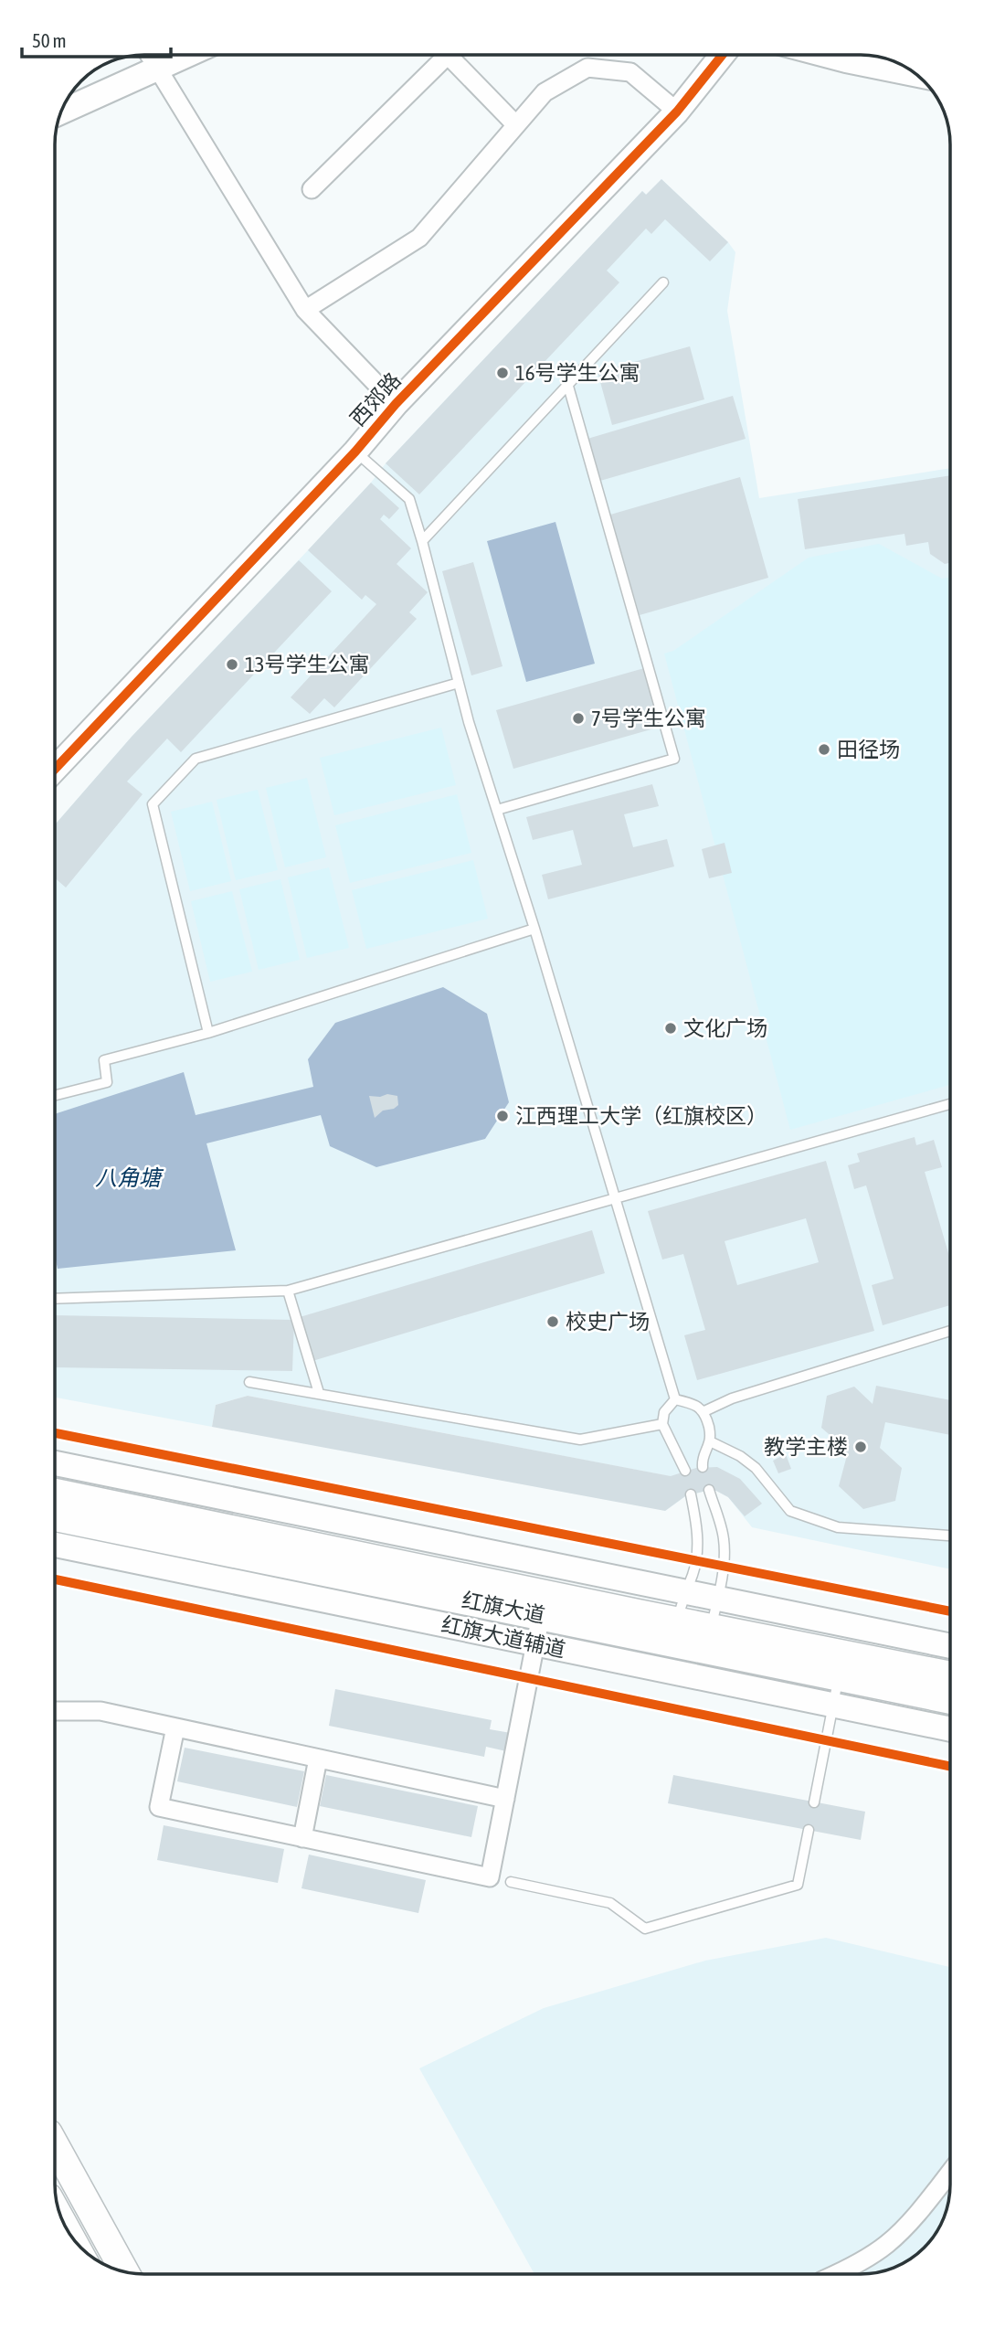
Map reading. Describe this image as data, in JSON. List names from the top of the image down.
{
  "streets": {
    "main road": ["西郊路", "红旗大道", "红旗大道辅道"]
  },
  "water": ["八角塘"],
  "places": [
    "16号学生公寓",
    "13号学生公寓",
    "7号学生公寓",
    "田径场",
    "文化广场",
    "江西理工大学（红旗校区）",
    "校史广场",
    "教学主楼"
  ],
  "scale_bar": "50 m"
}
